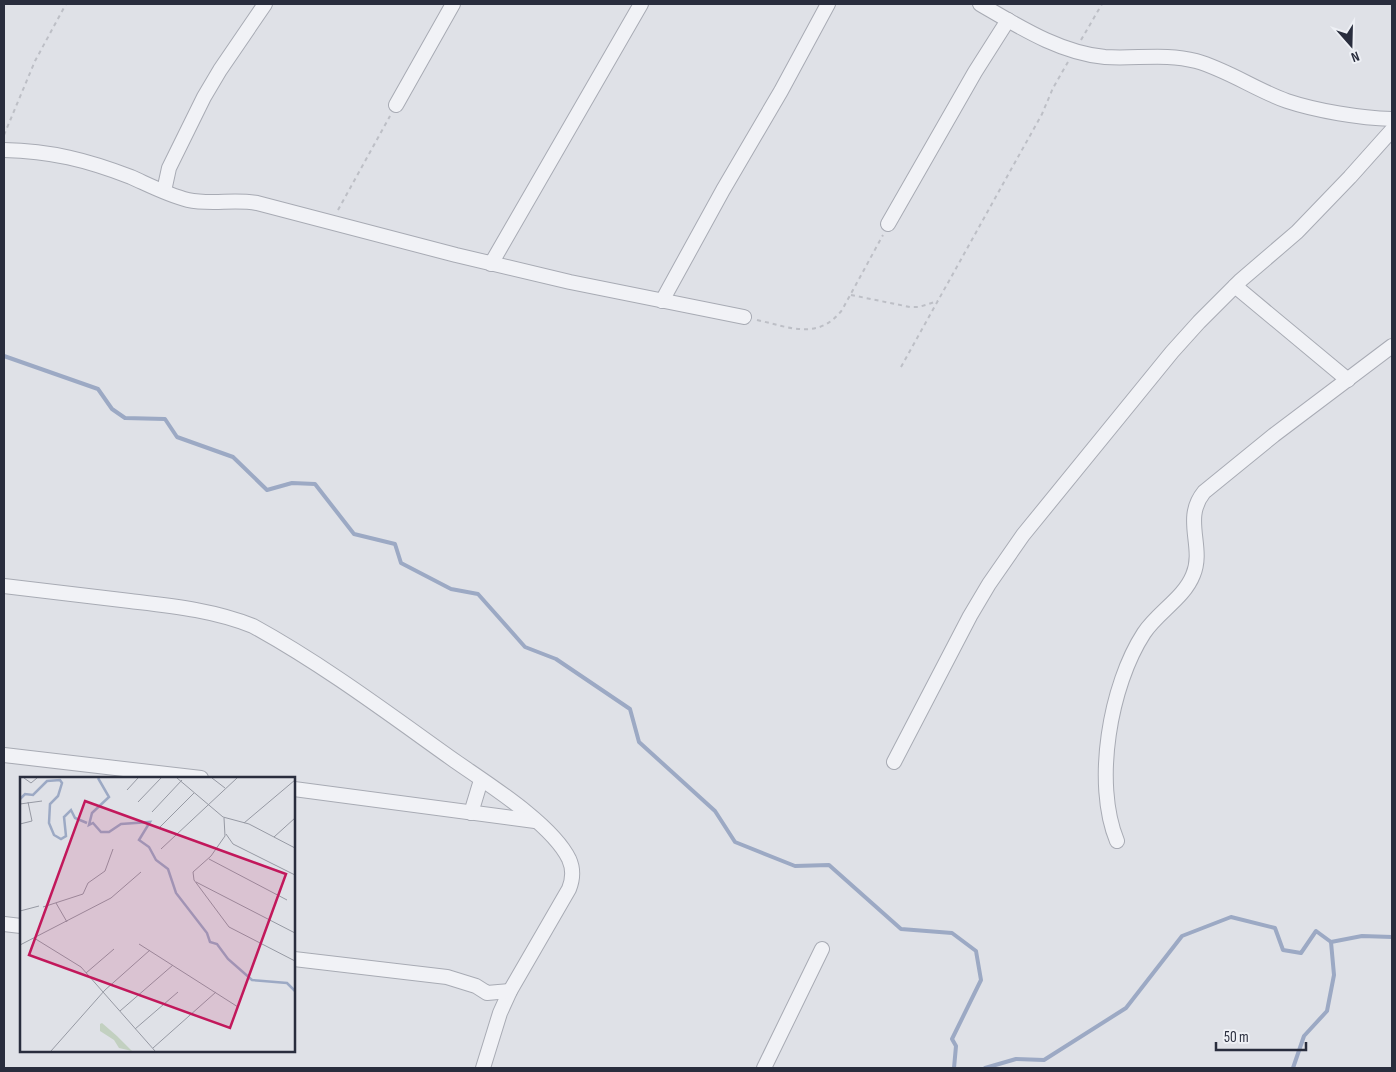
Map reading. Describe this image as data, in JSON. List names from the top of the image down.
{
  "scale_bar": "50 m",
  "north": "bottom"
}
